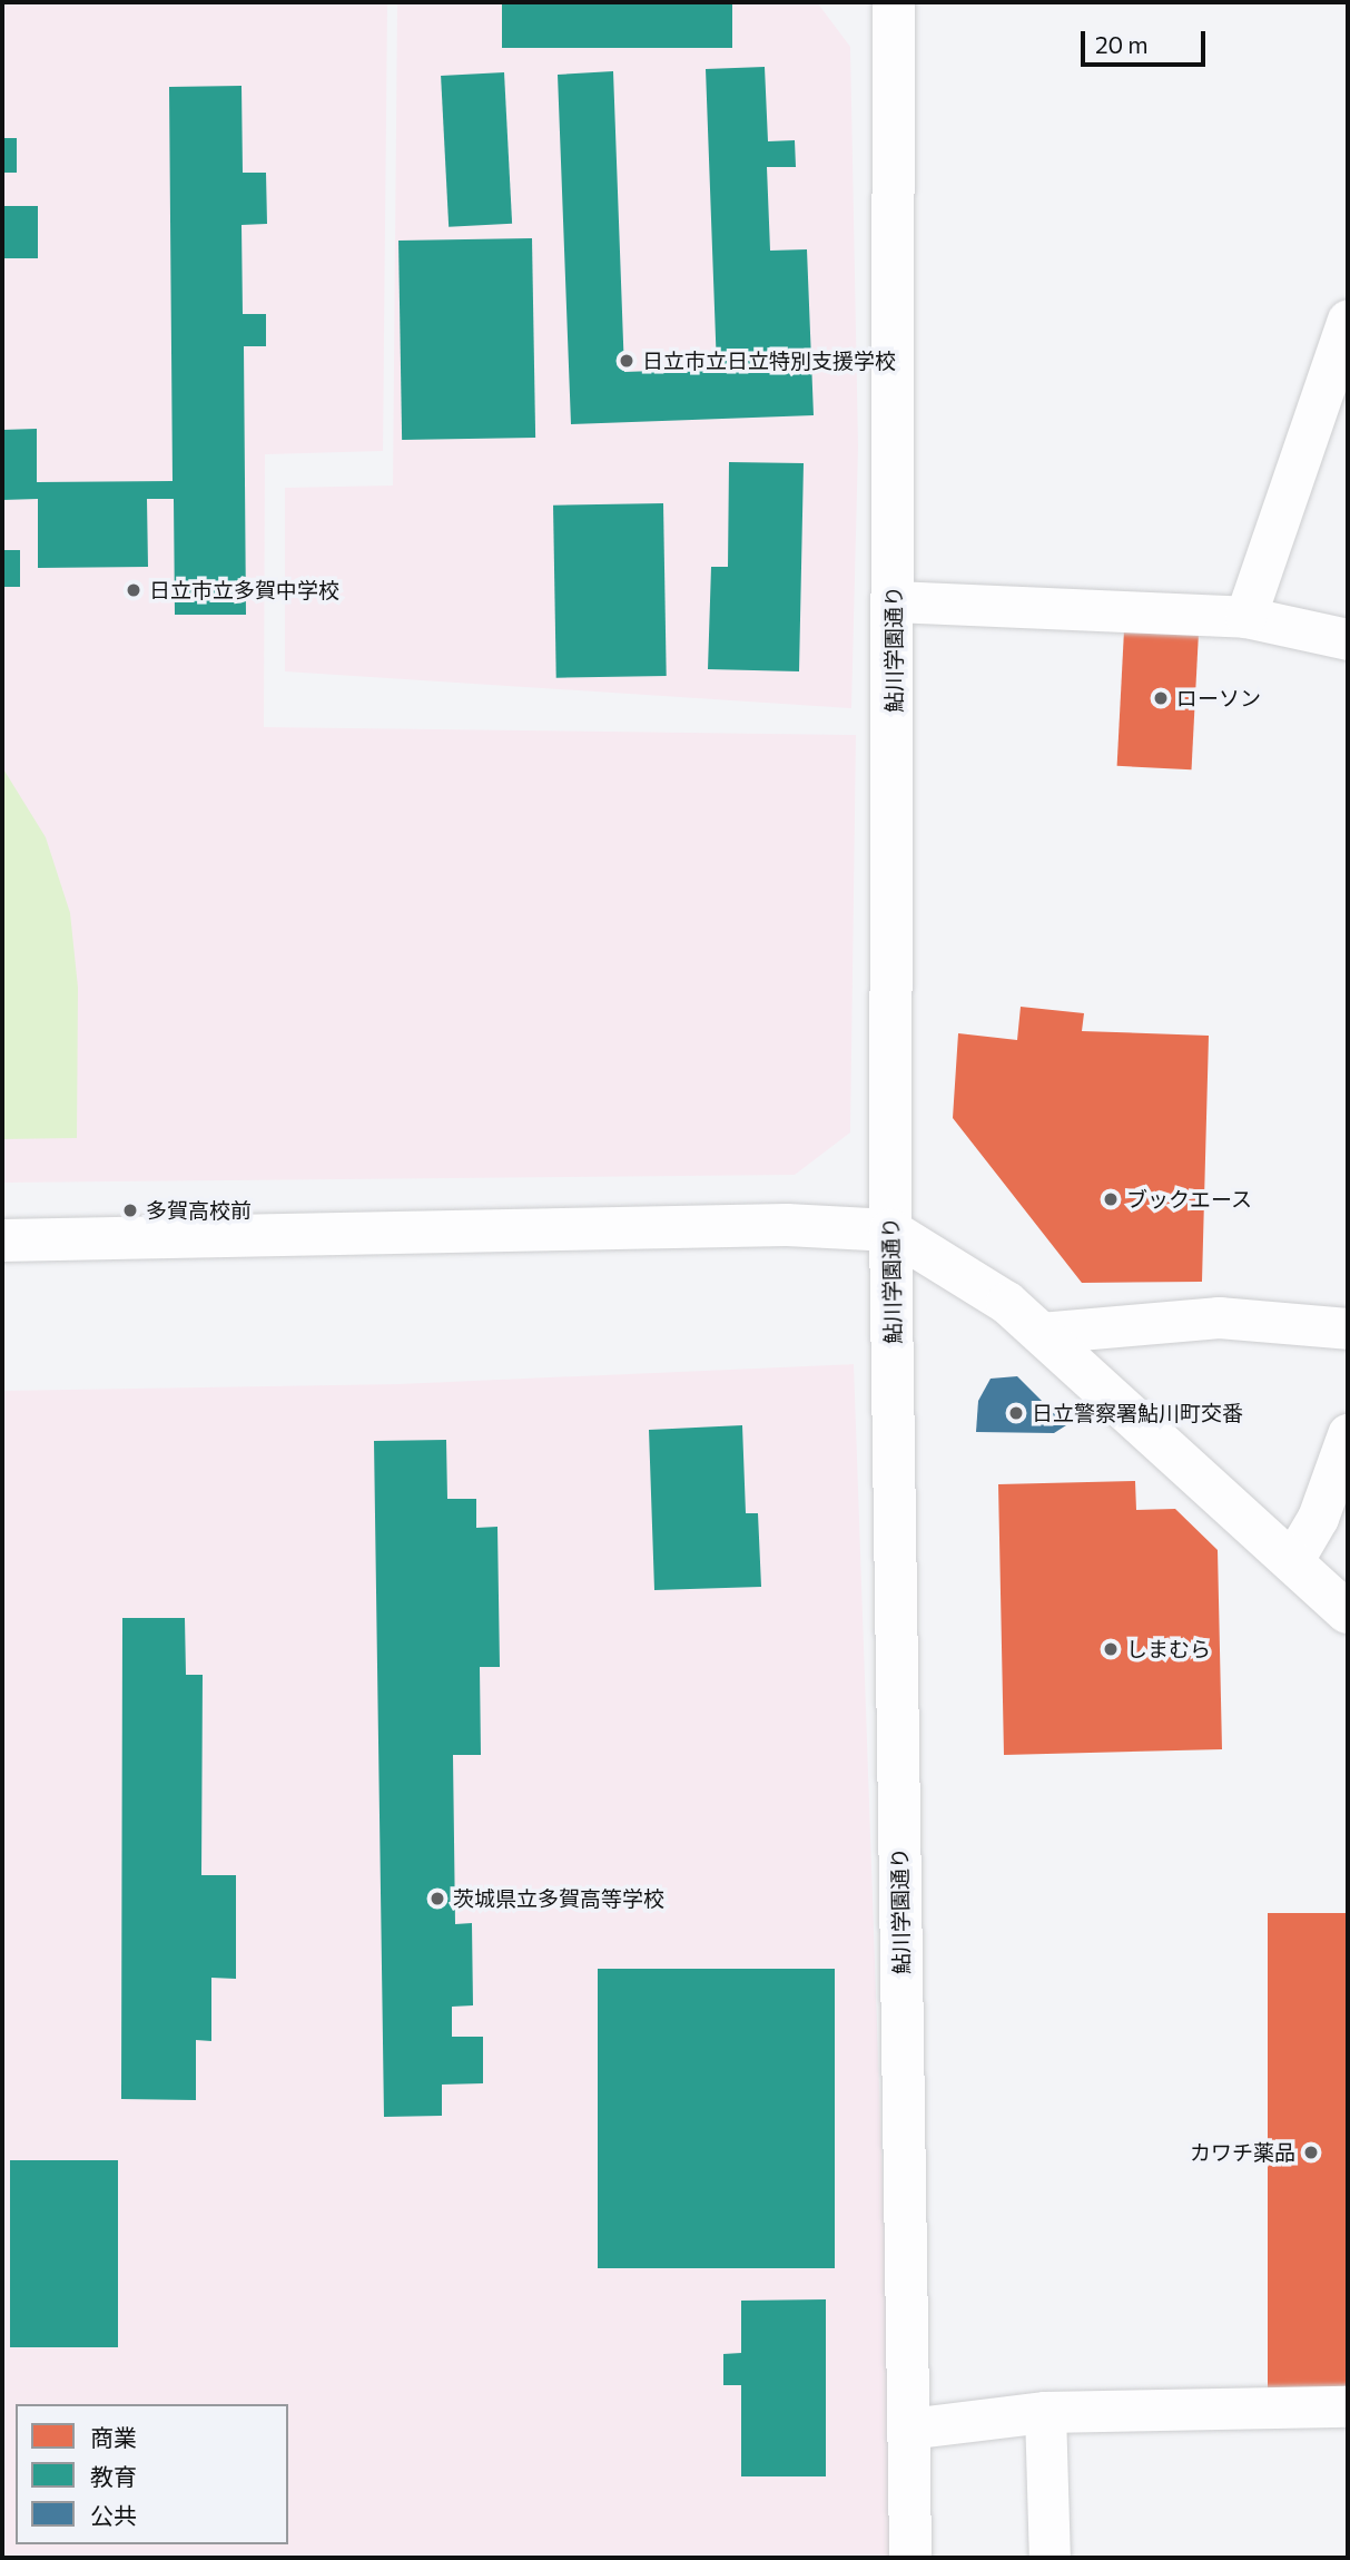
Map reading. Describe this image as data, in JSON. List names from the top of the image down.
{
  "streets": {
    "street": ["鮎川学園通り"]
  },
  "places": [
    "日立市立日立特別支援学校",
    "日立市立多賀中学校",
    "ローソン",
    "ブックエース",
    "多賀高校前",
    "日立警察署鮎川町交番",
    "しまむら",
    "茨城県立多賀高等学校",
    "カワチ薬品"
  ],
  "legend": ["商業", "教育", "公共"],
  "scale_bar": "20 m"
}
